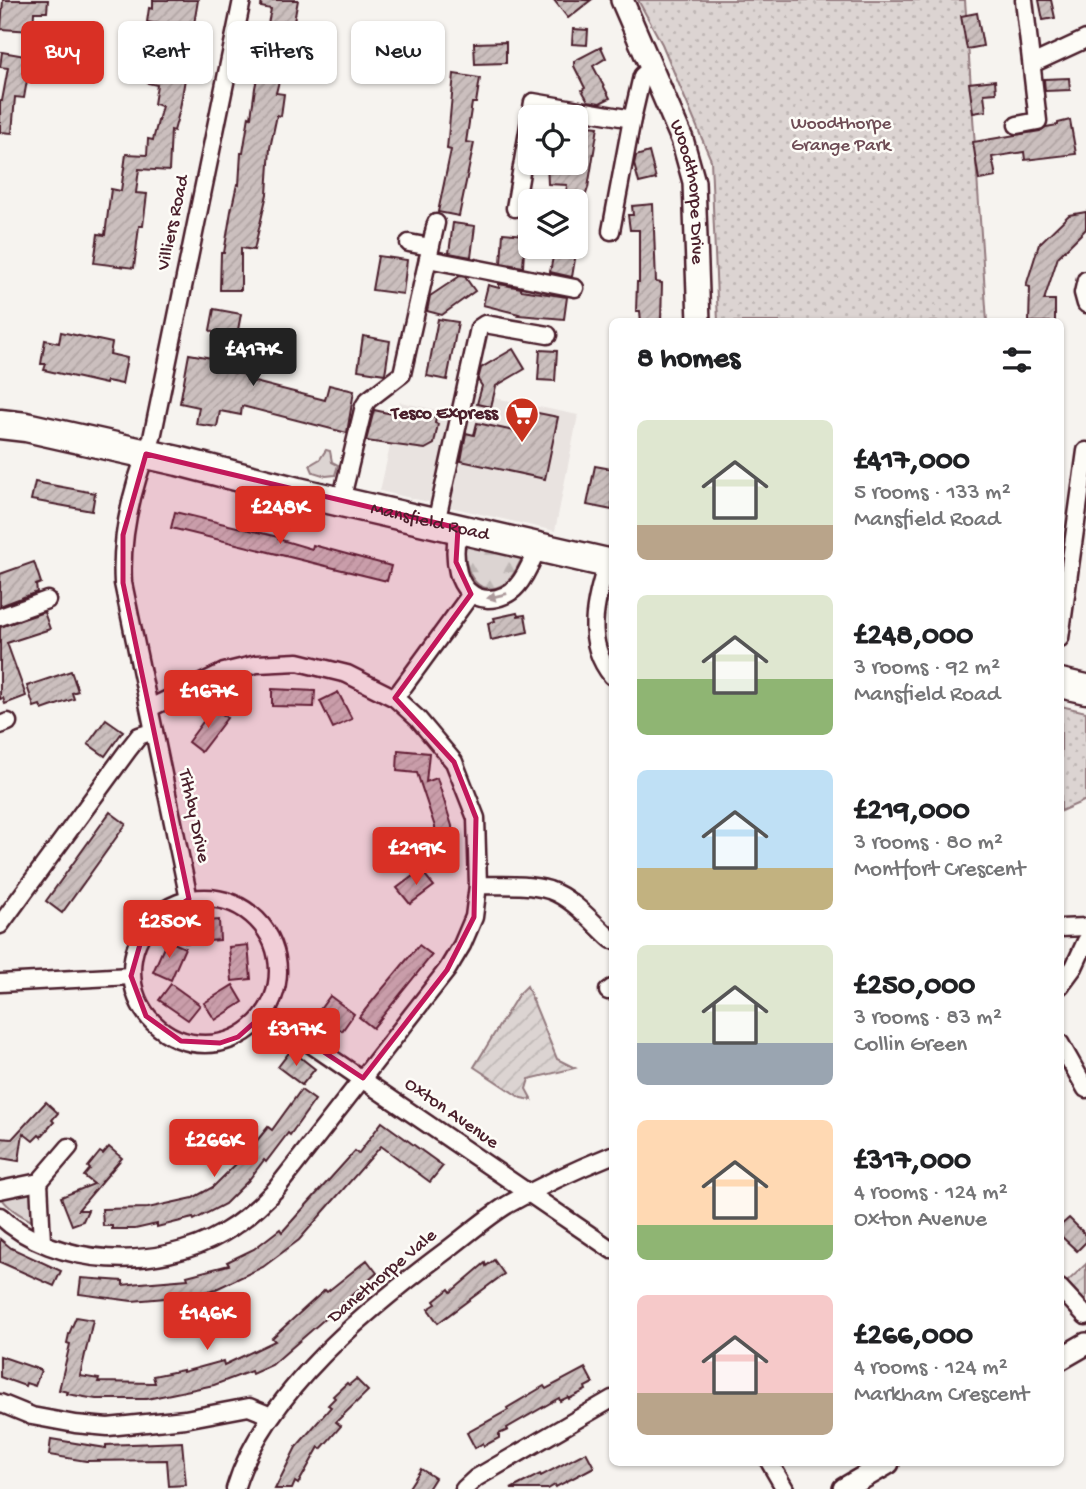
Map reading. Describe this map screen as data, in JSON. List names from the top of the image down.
{
  "streets": {
    "highway": ["Mansfield Road"],
    "street": [
      "Woodthorpe Drive",
      "Villiers Road",
      "Tithby Drive",
      "Oxton Avenue",
      "Danethorpe Vale"
    ]
  },
  "crossings": [
    ["Villiers Road", "Mansfield Road"],
    ["Villiers Road", "Tithby Drive"],
    ["Mansfield Road", "Tithby Drive"],
    ["Tithby Drive", "Oxton Avenue"],
    ["Oxton Avenue", "Danethorpe Vale"]
  ],
  "parks": ["Woodthorpe Grange Park"],
  "places": {
    "supermarket": ["Tesco Express"]
  },
  "page": {
    "chip": [
      "Buy",
      "Rent",
      "Filters",
      "New"
    ],
    "heading": "8 homes",
    "price": [
      "£417K",
      "£248K",
      "£167K",
      "£219K",
      "£250K",
      "£317K",
      "£266K",
      "£146K"
    ],
    "list": [
      {
        "name": "£417,000",
        "note": "5 rooms · 133 m² · Mansfield Road"
      },
      {
        "name": "£248,000",
        "note": "3 rooms · 92 m² · Mansfield Road"
      },
      {
        "name": "£219,000",
        "note": "3 rooms · 80 m² · Montfort Crescent"
      },
      {
        "name": "£250,000",
        "note": "3 rooms · 83 m² · Collin Green"
      },
      {
        "name": "£317,000",
        "note": "4 rooms · 124 m² · Oxton Avenue"
      },
      {
        "name": "£266,000",
        "note": "4 rooms · 124 m² · Markham Crescent"
      }
    ]
  }
}
